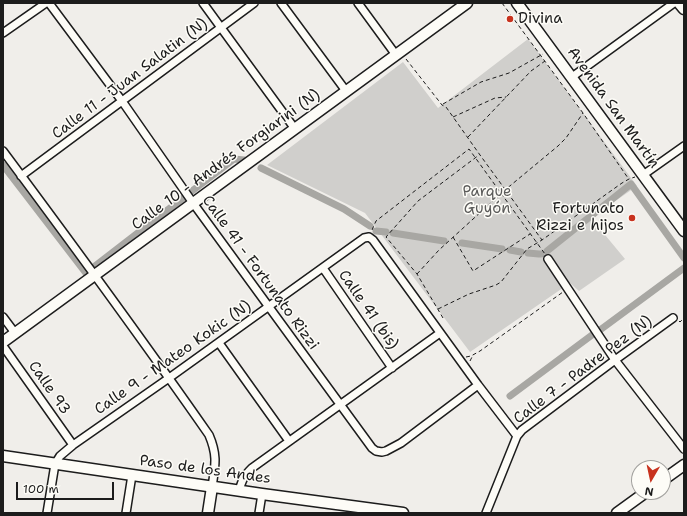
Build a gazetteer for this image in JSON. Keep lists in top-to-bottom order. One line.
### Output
{"streets":{"street":["Calle 11 - Juan Salatin (N)","Avenida San Martín","Calle 10 - Andrés Forgiarini (N)","Calle 41 - Fortunato Rizzi","Calle 41 (bis)","Calle 9 - Mateo Kokic (N)","Calle 7 - Padre Pez (N)","Calle 93","Paso de los Andes"]},"crossings":[["Calle 11 - Juan Salatin (N)","Calle 41 - Fortunato Rizzi"],["Calle 10 - Andrés Forgiarini (N)","Calle 41 - Fortunato Rizzi"],["Calle 41 - Fortunato Rizzi","Calle 9 - Mateo Kokic (N)"],["Calle 41 (bis)","Calle 9 - Mateo Kokic (N)"],["Calle 9 - Mateo Kokic (N)","Calle 93"],["Calle 9 - Mateo Kokic (N)","Paso de los Andes"]],"parks":["Parque Guyón"],"places":["Divina","Fortunato Rizzi e hijos"],"scale_bar":"100 m","north":"bottom"}
